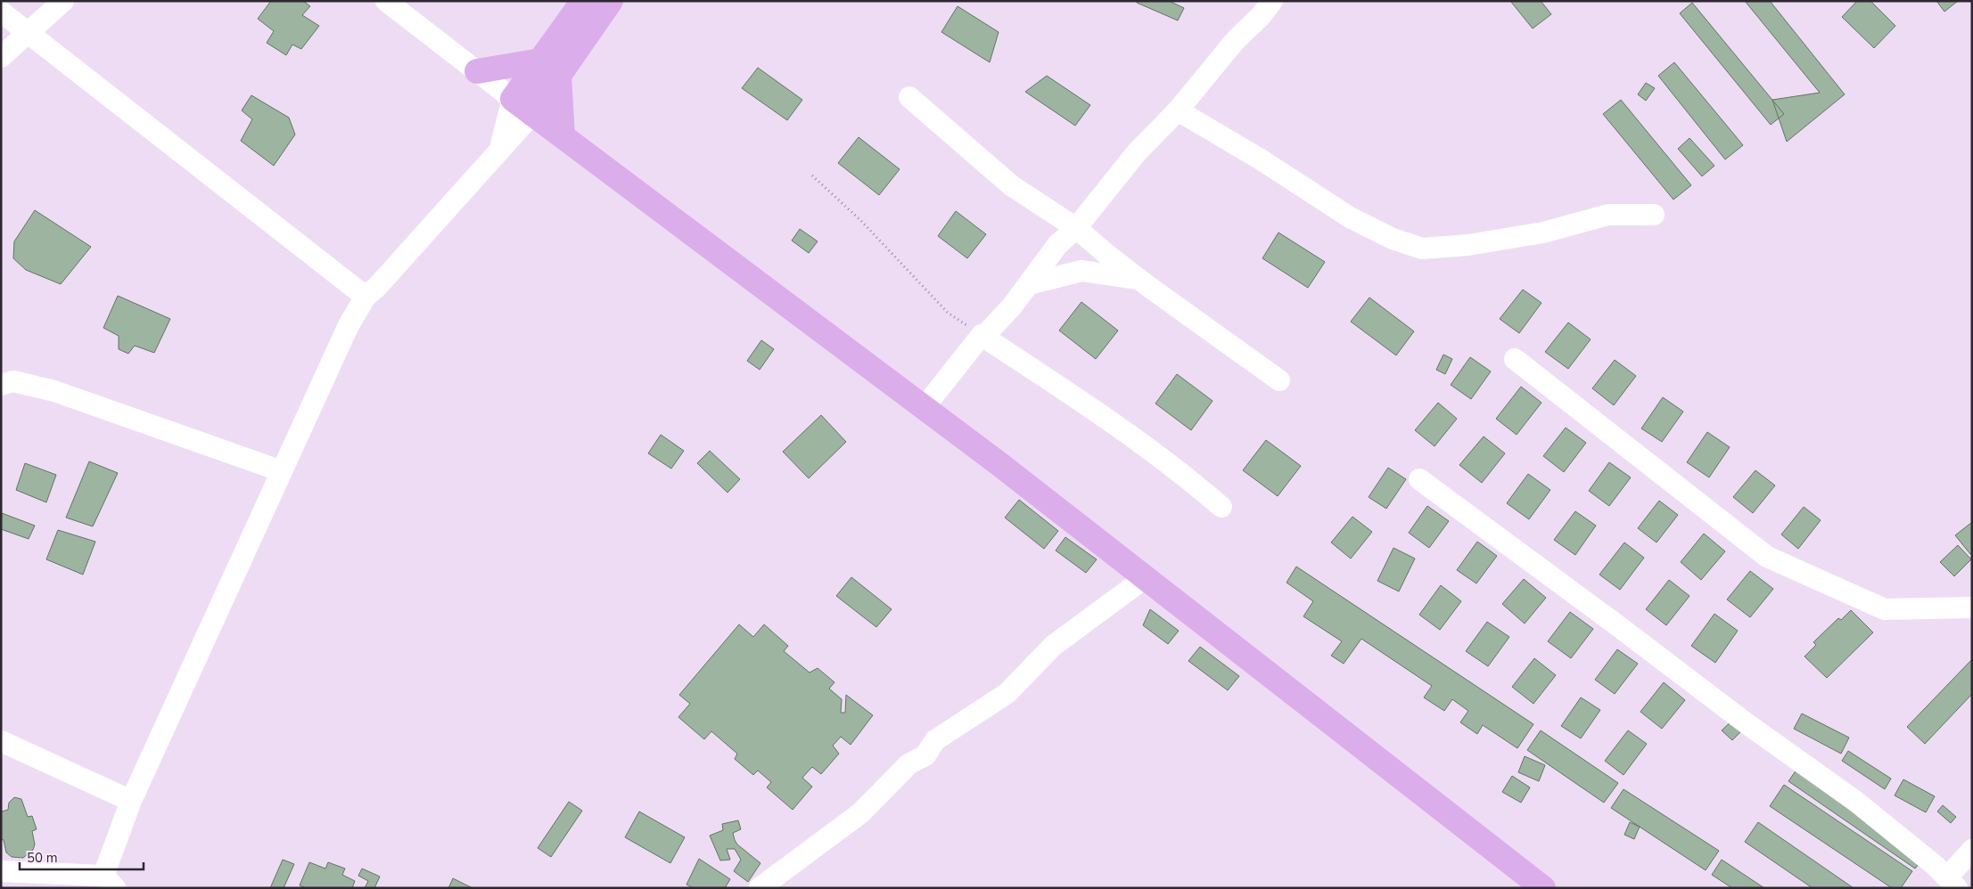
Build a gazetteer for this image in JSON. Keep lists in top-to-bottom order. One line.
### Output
{"scale_bar":"50 m"}
